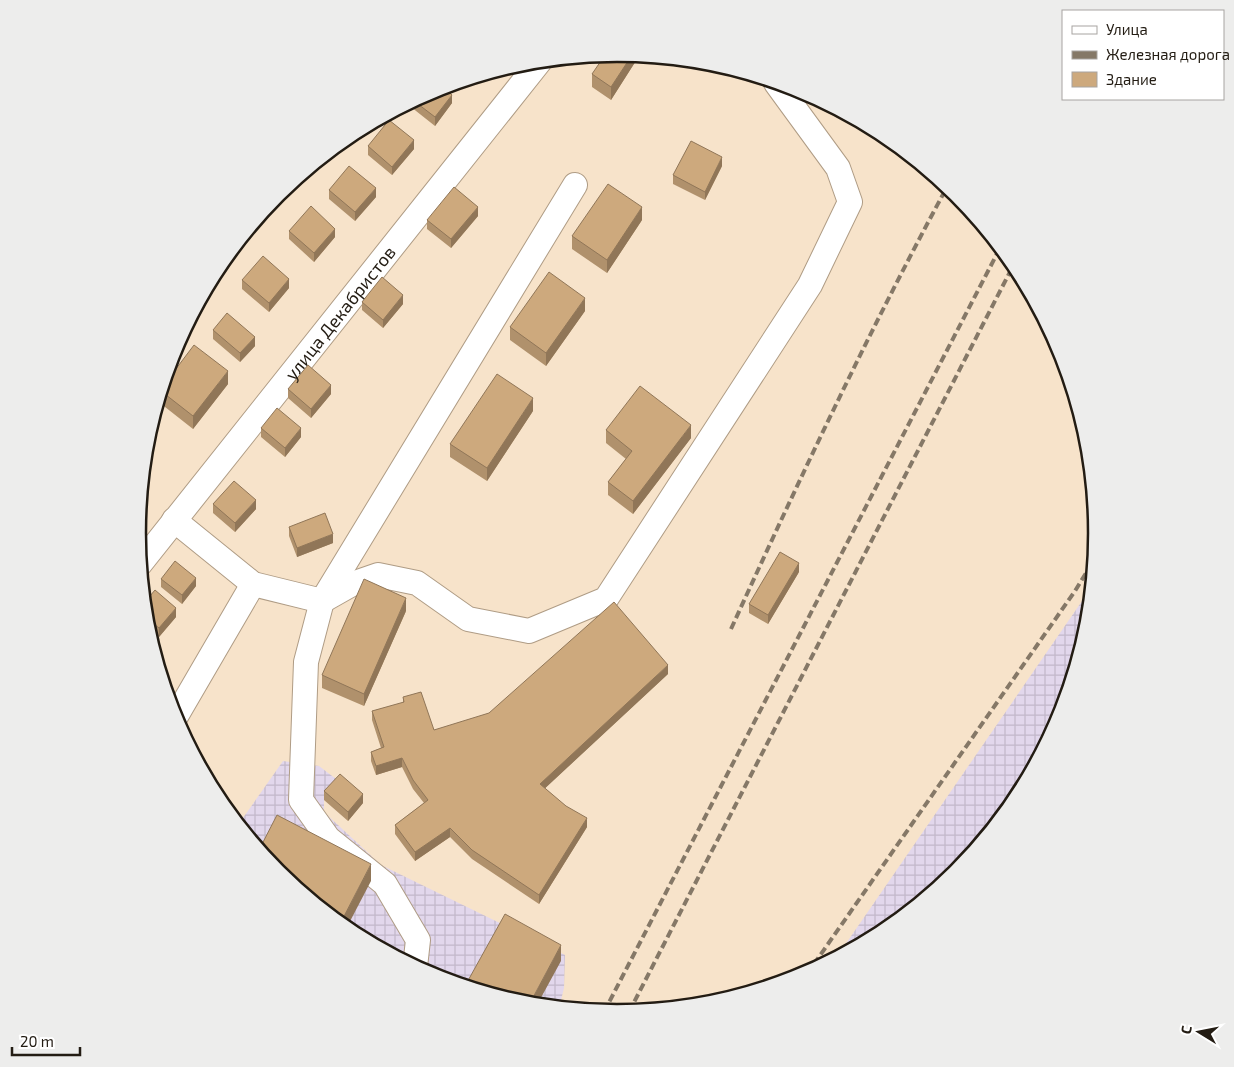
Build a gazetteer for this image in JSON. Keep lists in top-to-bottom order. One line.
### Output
{"streets":{"street":["улица Декабристов"]},"legend":["Улица","Железная дорога","Здание"],"scale_bar":"20 m","north":"left"}
